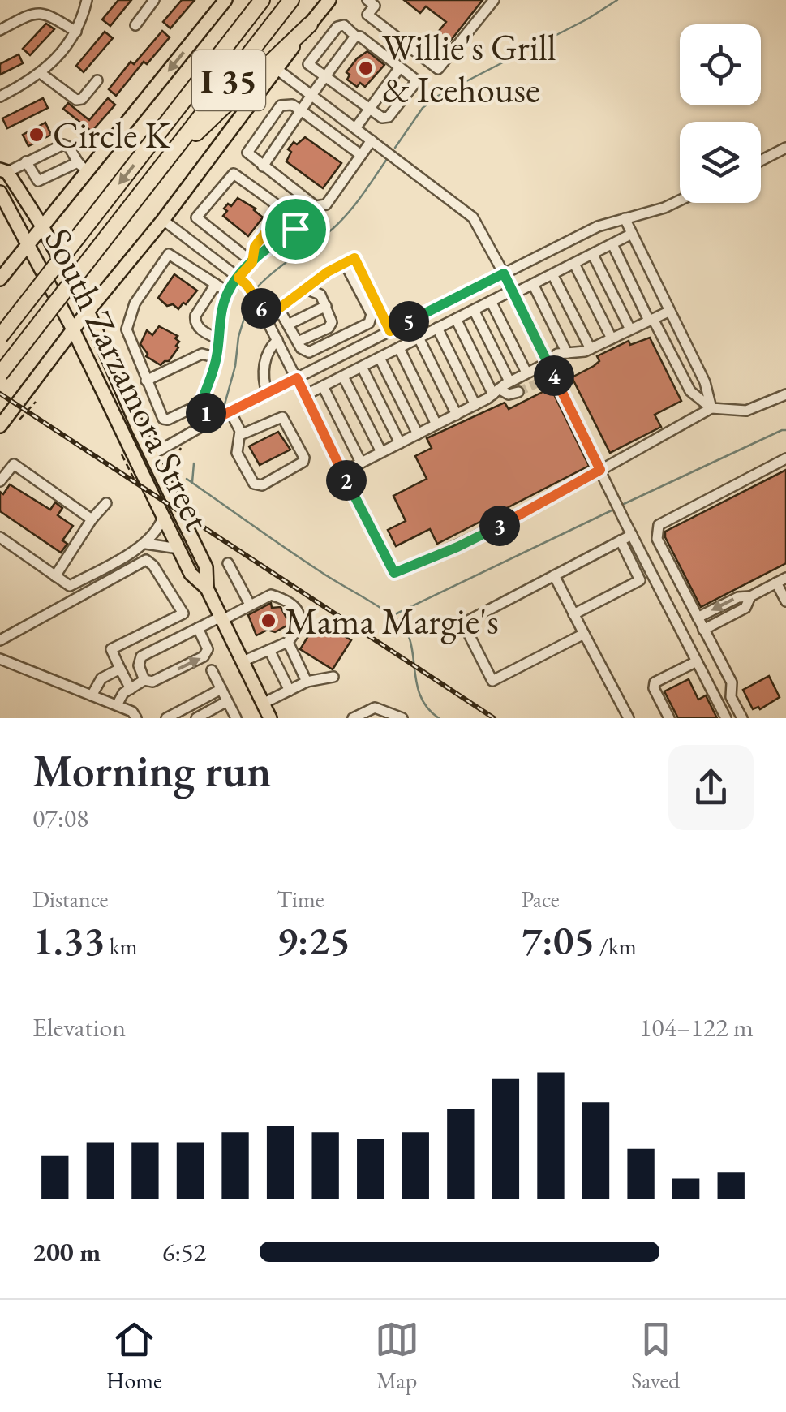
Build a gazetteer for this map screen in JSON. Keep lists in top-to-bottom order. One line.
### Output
{"streets":{"highway":["I 35"],"main road":["South Zarzamora Street"]},"places":["Willie's Grill & Icehouse","Circle K","Mama Margie's"],"page":{"pins":["6","5","4","1","2","3"],"heading":["Morning run","07:08"],"stats":[["Distance","1.33 km"],["Time","9:25"],["Pace","7:05 /km"]],"chart":["Elevation","104–122 m"],"list":[{"name":"200 m","note":"6:52"}],"tabs":["Home","Map","Saved"]}}
